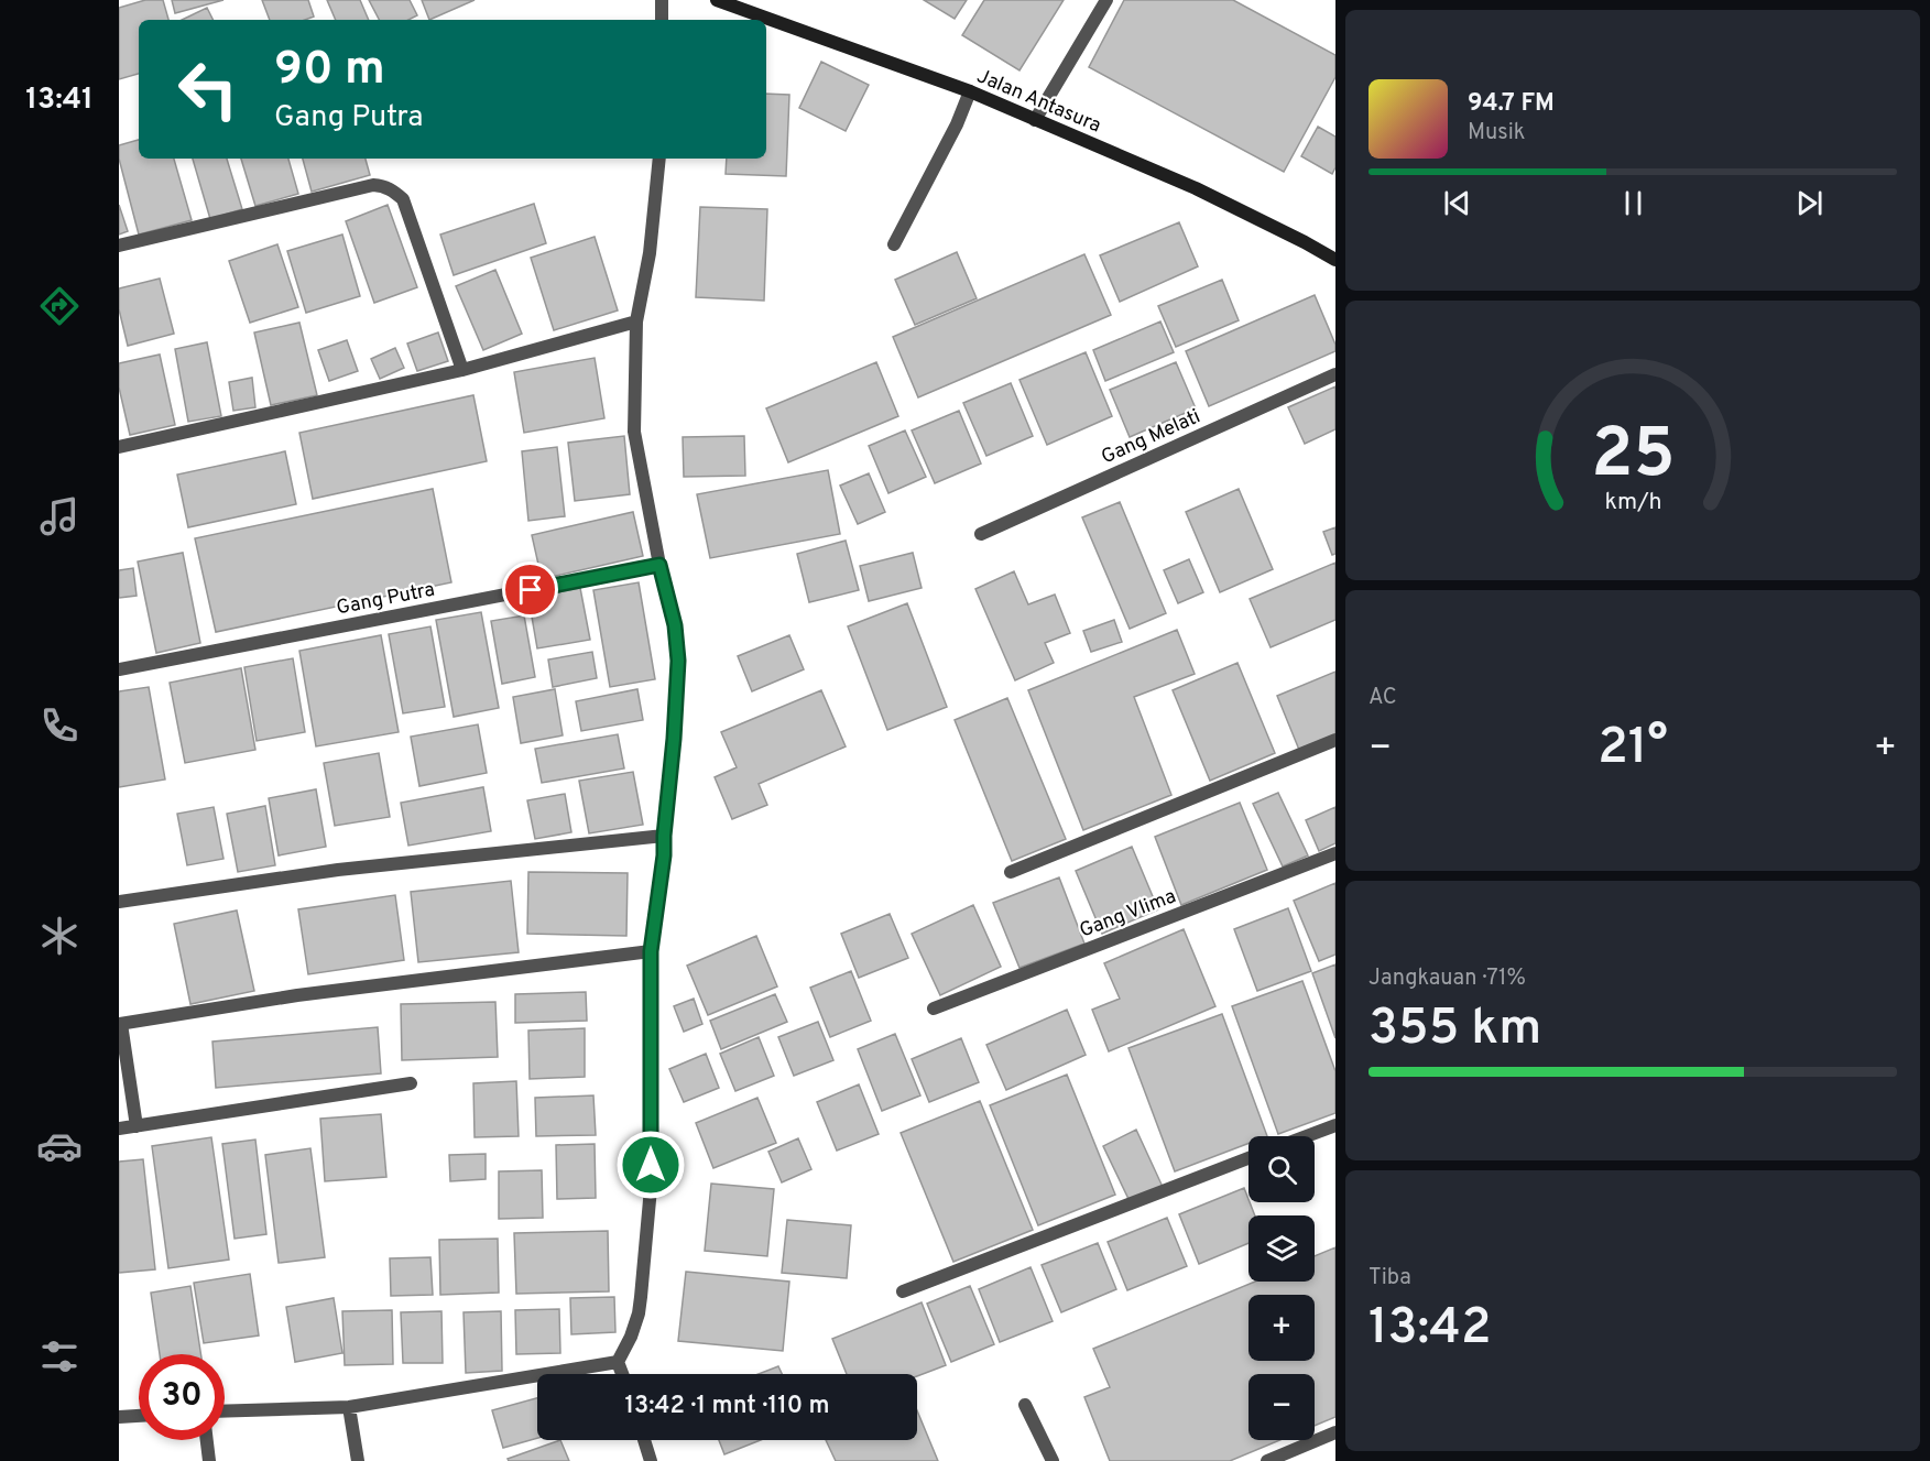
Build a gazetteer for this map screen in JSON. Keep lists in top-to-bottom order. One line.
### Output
{"streets":{"main road":["Jalan Antasura"],"street":["Gang Melati","Gang Putra","Gang Vlima"]},"page":{"tabs":"13:41","turn":["90 m","Gang Putra"],"song":["94.7 FM","Musik"],"tile":["AC",["Jangkauan · 71%","355 km"],["Tiba","13:42"]],"heat":["−","21°","+"],"map_buttons":["+","−"],"limit":"30","trip":"13:42 · 1 mnt · 110 m","gauge":["25","km/h"]}}
